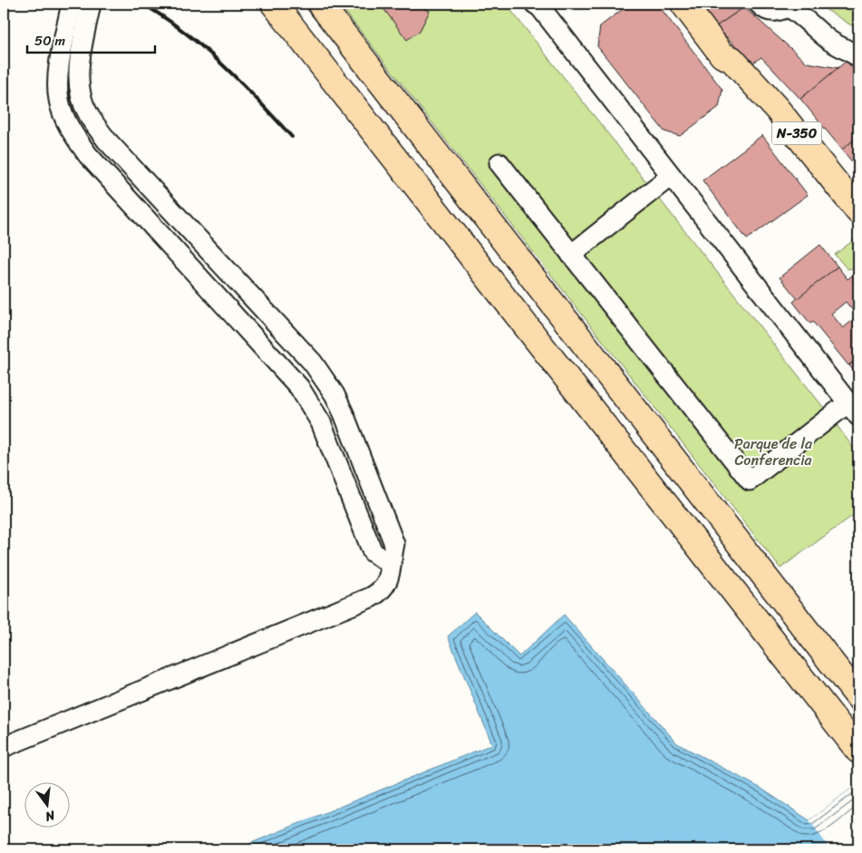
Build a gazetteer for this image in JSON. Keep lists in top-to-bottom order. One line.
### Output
{"streets":{"main road":["N-350"]},"parks":["Parque de la Conferencia"],"scale_bar":"50 m","north":"bottom"}
